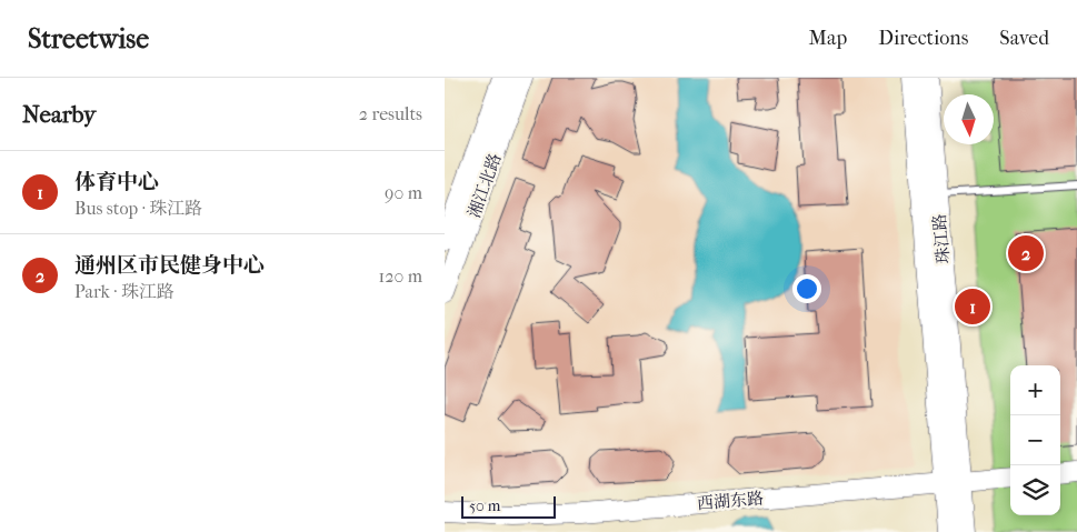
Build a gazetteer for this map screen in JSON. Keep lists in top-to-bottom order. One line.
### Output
{"streets":{"street":["湘江北路","珠江路","西湖东路"]},"crossings":[["珠江路","西湖东路"]],"scale_bar":"50 m","north":"bottom","page":{"header":"Streetwise","nav":["Map","Directions","Saved"],"heading":["Nearby","2 results"],"list":[{"mark":"1","name":"体育中心","note":"Bus stop · 珠江路","value":"90 m"},{"mark":"2","name":"通州区市民健身中心","note":"Park · 珠江路","value":"120 m"}],"pins":["2","1"],"map_buttons":["+","−"],"scale":"50 m"}}
